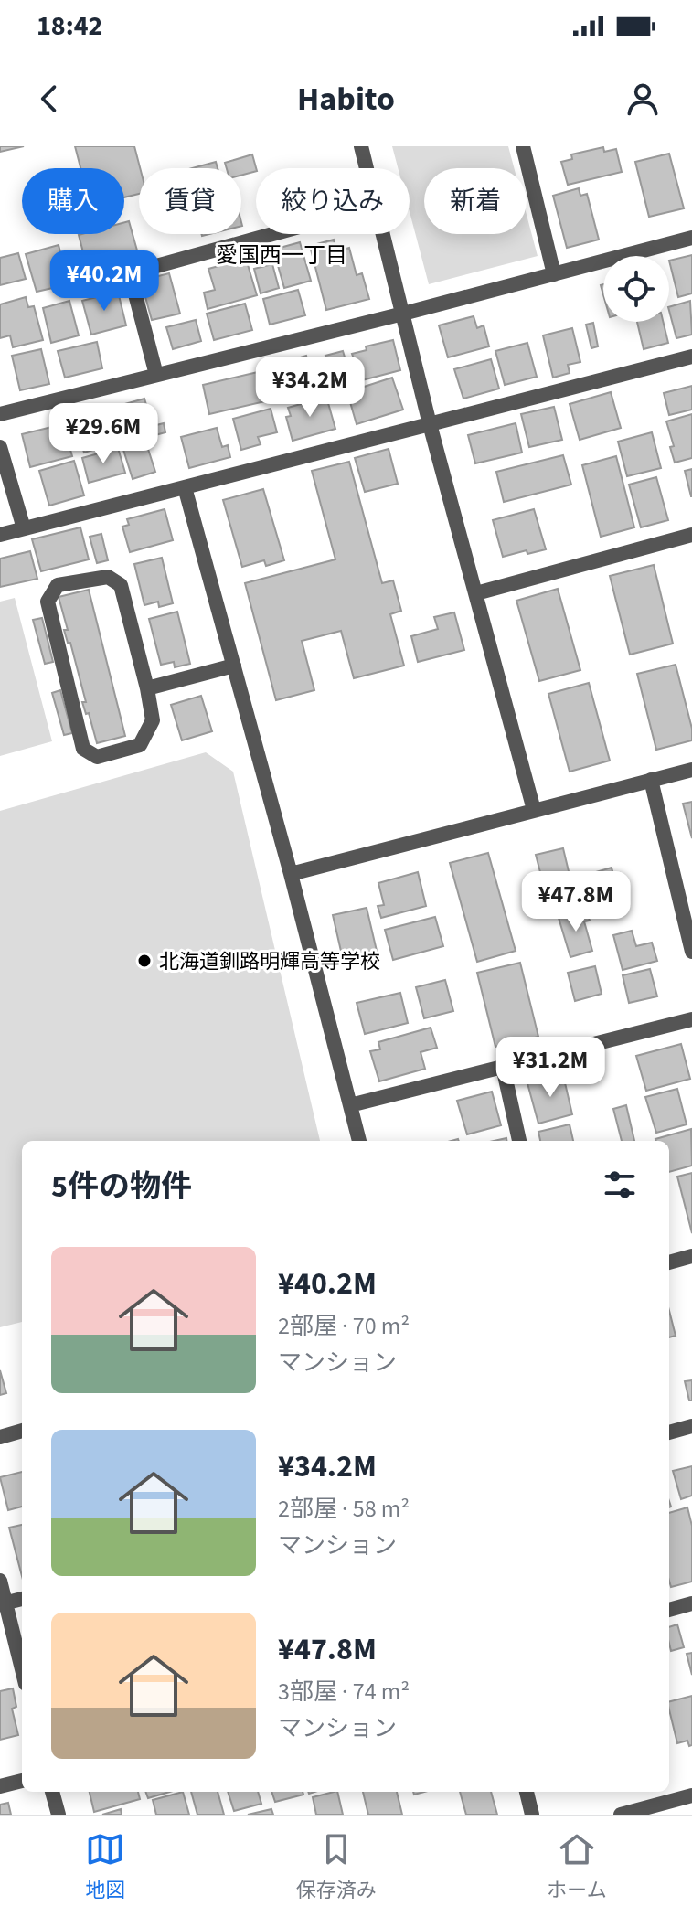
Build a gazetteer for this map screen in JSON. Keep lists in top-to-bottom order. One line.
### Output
{"districts":["愛国西一丁目"],"places":["北海道釧路明輝高等学校"],"page":{"status":"18:42","header":"Habito","chip":["購入","賃貸","絞り込み","新着"],"price":["¥40.2M","¥34.2M","¥29.6M","¥47.8M","¥31.2M"],"heading":"5件の物件","list":[{"name":"¥40.2M","note":"2部屋 · 70 m² · マンション"},{"name":"¥34.2M","note":"2部屋 · 58 m² · マンション"},{"name":"¥47.8M","note":"3部屋 · 74 m² · マンション"}],"tabs":["地図","保存済み","ホーム"]}}
